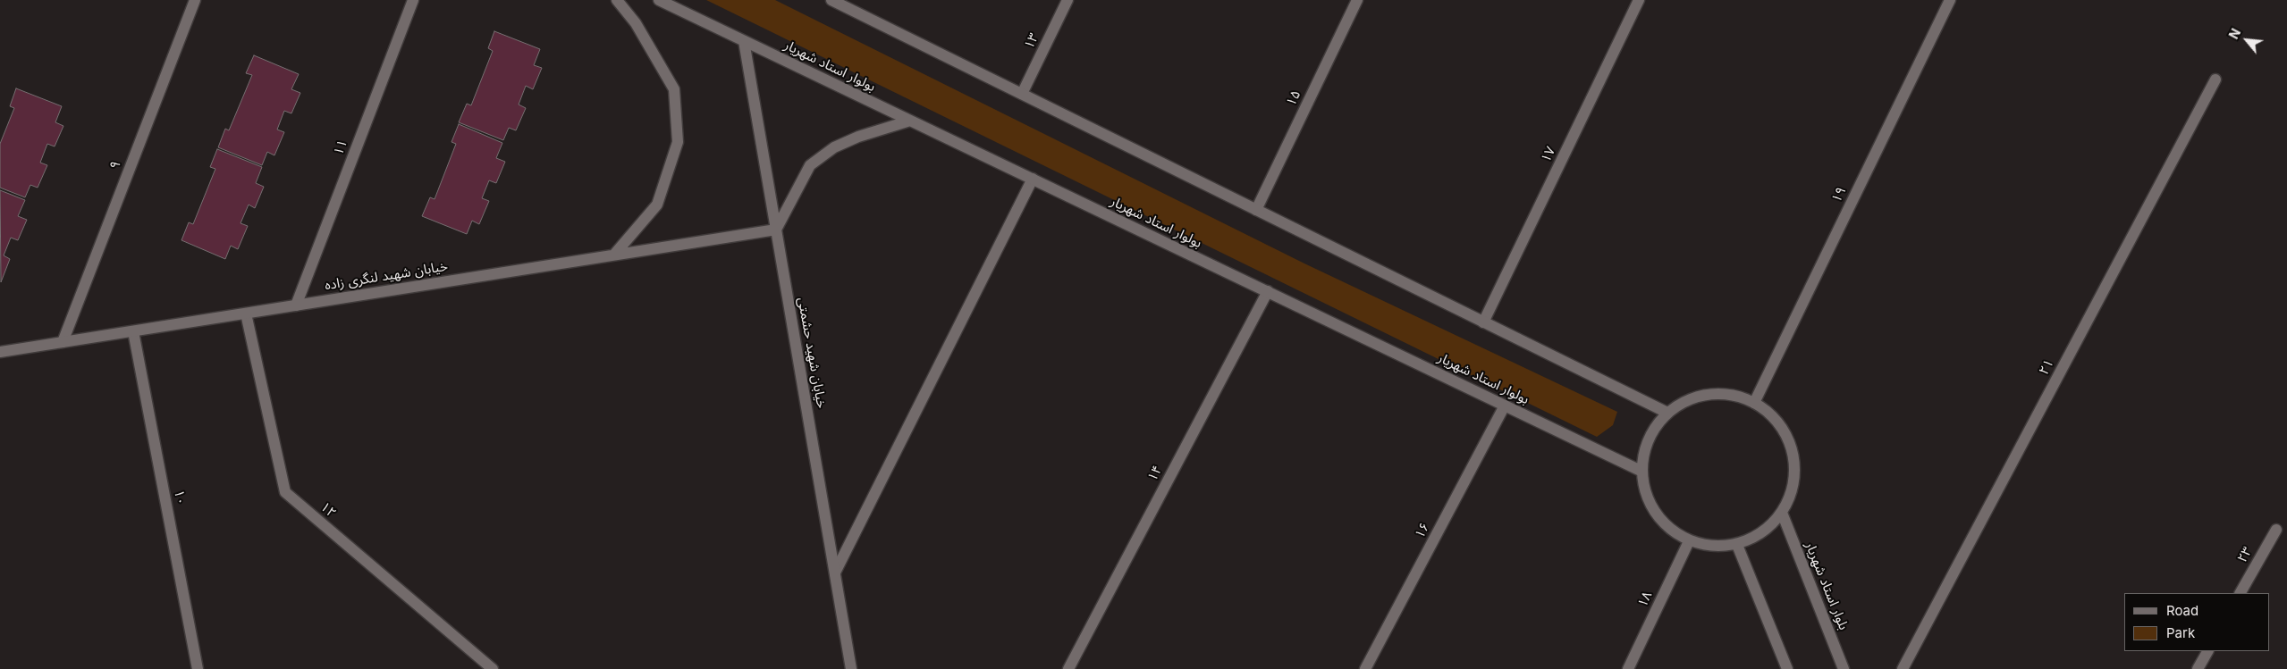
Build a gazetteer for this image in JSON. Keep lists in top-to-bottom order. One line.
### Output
{"streets":{"street":["۱۳","بولوار استاد شهریار","۱۵","۱۱","۱۷","۹","۱۹","خیابان شهید لنگری زاده","خیابان شهید حشمتی","۲۱","۱۴","۱۰","۱۲","۱۶","۲۳","بلوار استاد شهریار","۱۸"]},"crossings":[["بولوار استاد شهریار","۱۹"],["بولوار استاد شهریار","خیابان شهید حشمتی"],["بولوار استاد شهریار","۱۴"],["بولوار استاد شهریار","۱۶"],["بولوار استاد شهریار","بلوار استاد شهریار"],["بولوار استاد شهریار","۱۸"],["۱۱","خیابان شهید لنگری زاده"],["۹","خیابان شهید لنگری زاده"],["۱۹","بلوار استاد شهریار"],["۱۹","۱۸"],["خیابان شهید لنگری زاده","خیابان شهید حشمتی"],["خیابان شهید لنگری زاده","۱۰"],["خیابان شهید لنگری زاده","۱۲"],["بلوار استاد شهریار","۱۸"]],"legend":["Road","Park"],"north":"top left"}
